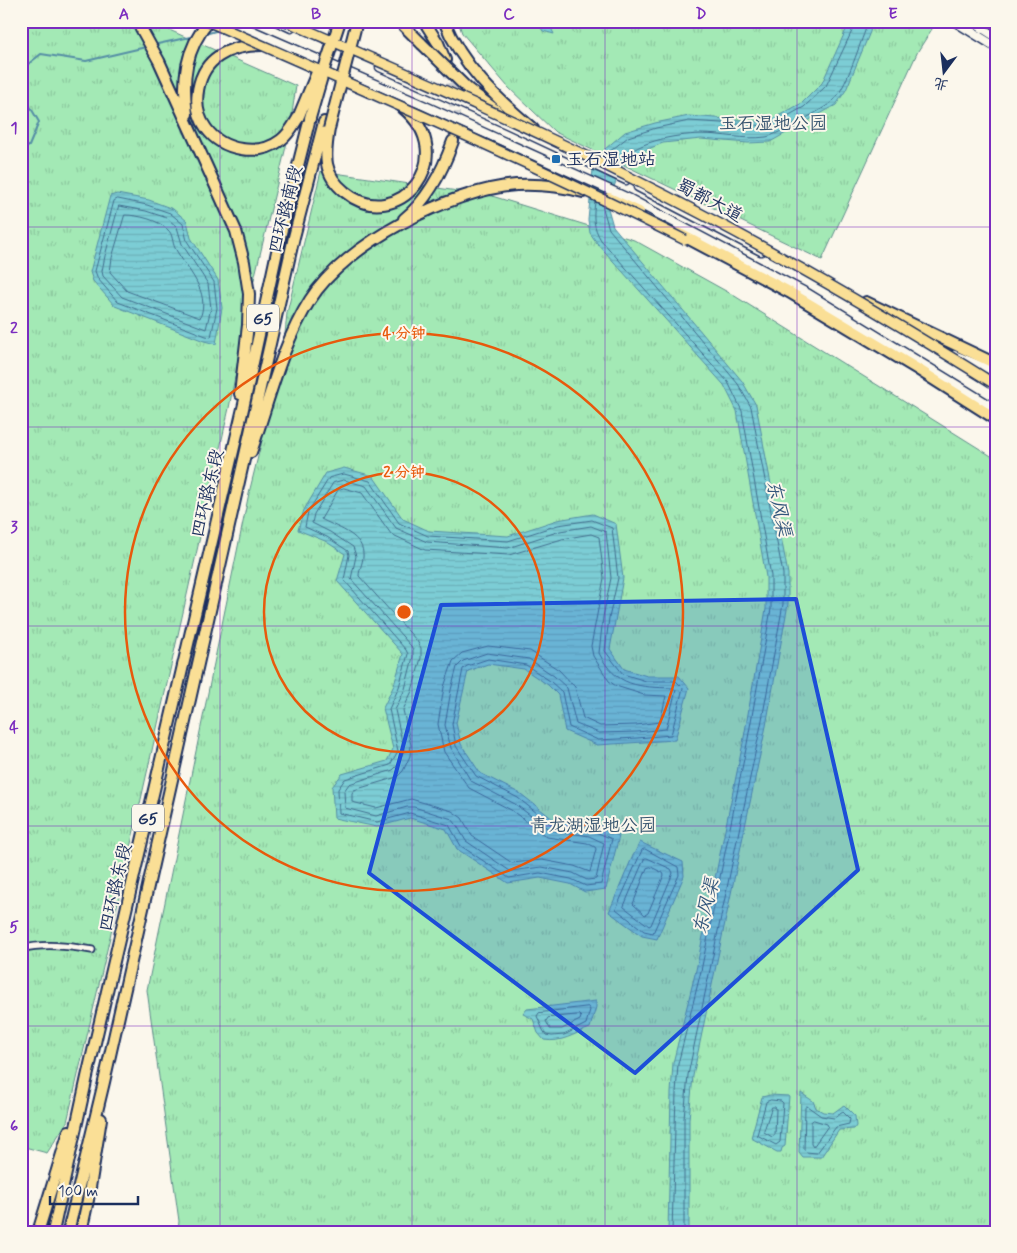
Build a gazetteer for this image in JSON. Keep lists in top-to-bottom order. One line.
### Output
{"streets":{"highway":["蜀都大道","四环路南段","G5","四环路东段"]},"crossings":[["四环路南段","四环路东段"]],"water":["东风渠"],"parks":["玉石湿地公园","青龙湖湿地公园"],"places":{"transit":["玉石湿地站"]},"scale_bar":"100 m","north":"bottom","grid":{"columns":["A","B","C","D","E"],"rows":["1","2","3","4","5","6"]},"rings":["4 分钟","2 分钟"]}
